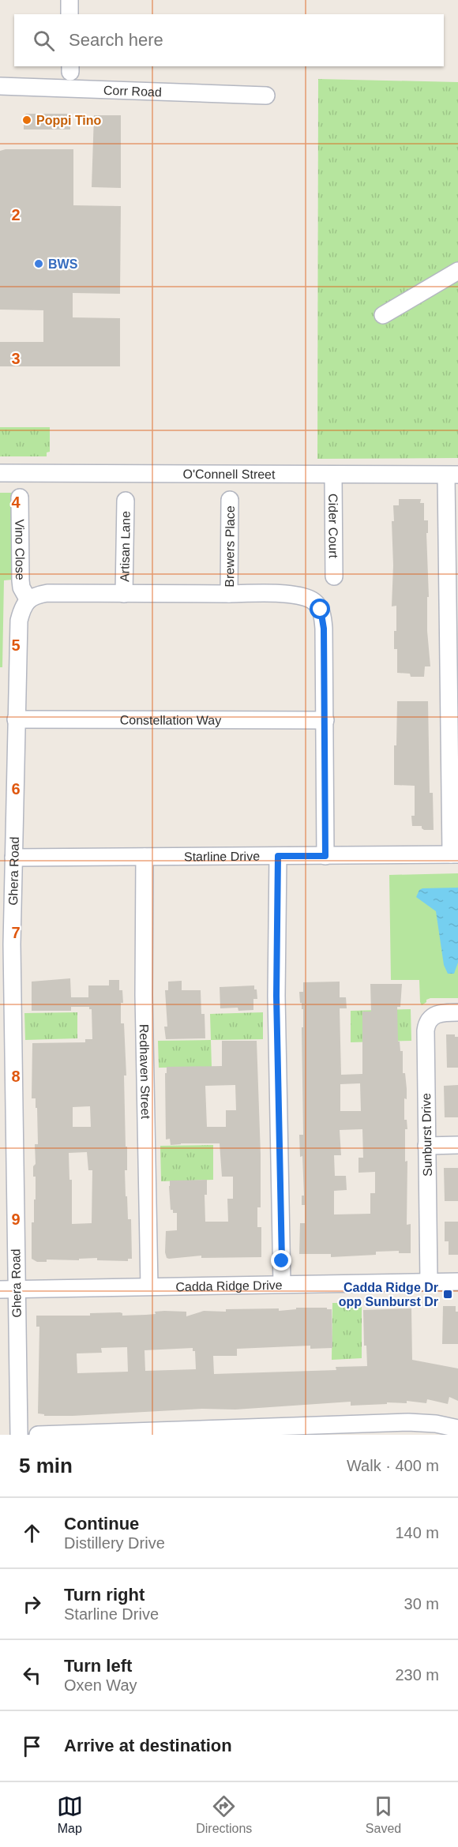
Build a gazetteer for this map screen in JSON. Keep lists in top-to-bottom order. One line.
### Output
{"streets":{"street":["Corr Road","O'Connell Street","Cider Court","Brewers Place","Artisan Lane","Vino Close","Constellation Way","Starline Drive","Ghera Road","Redhaven Street","Sunburst Drive","Cadda Ridge Drive"]},"crossings":[["O'Connell Street","Cider Court"],["Vino Close","Ghera Road"],["Constellation Way","Ghera Road"],["Starline Drive","Ghera Road"],["Starline Drive","Redhaven Street"],["Ghera Road","Cadda Ridge Drive"],["Redhaven Street","Cadda Ridge Drive"],["Sunburst Drive","Cadda Ridge Drive"]],"places":{"other":["Poppi Tino","BWS"],"transit":["Cadda Ridge Dr opp Sunburst Dr"]},"page":{"search":"Search here","heading":["5 min","Walk · 400 m"],"list":[["Continue","Distillery Drive","140 m"],["Turn right","Starline Drive","30 m"],["Turn left","Oxen Way","230 m"],"Arrive at destination"],"nav":["Map","Directions","Saved"]},"grid":{"rows":["2","3","4","5","6","7","8","9"]}}
